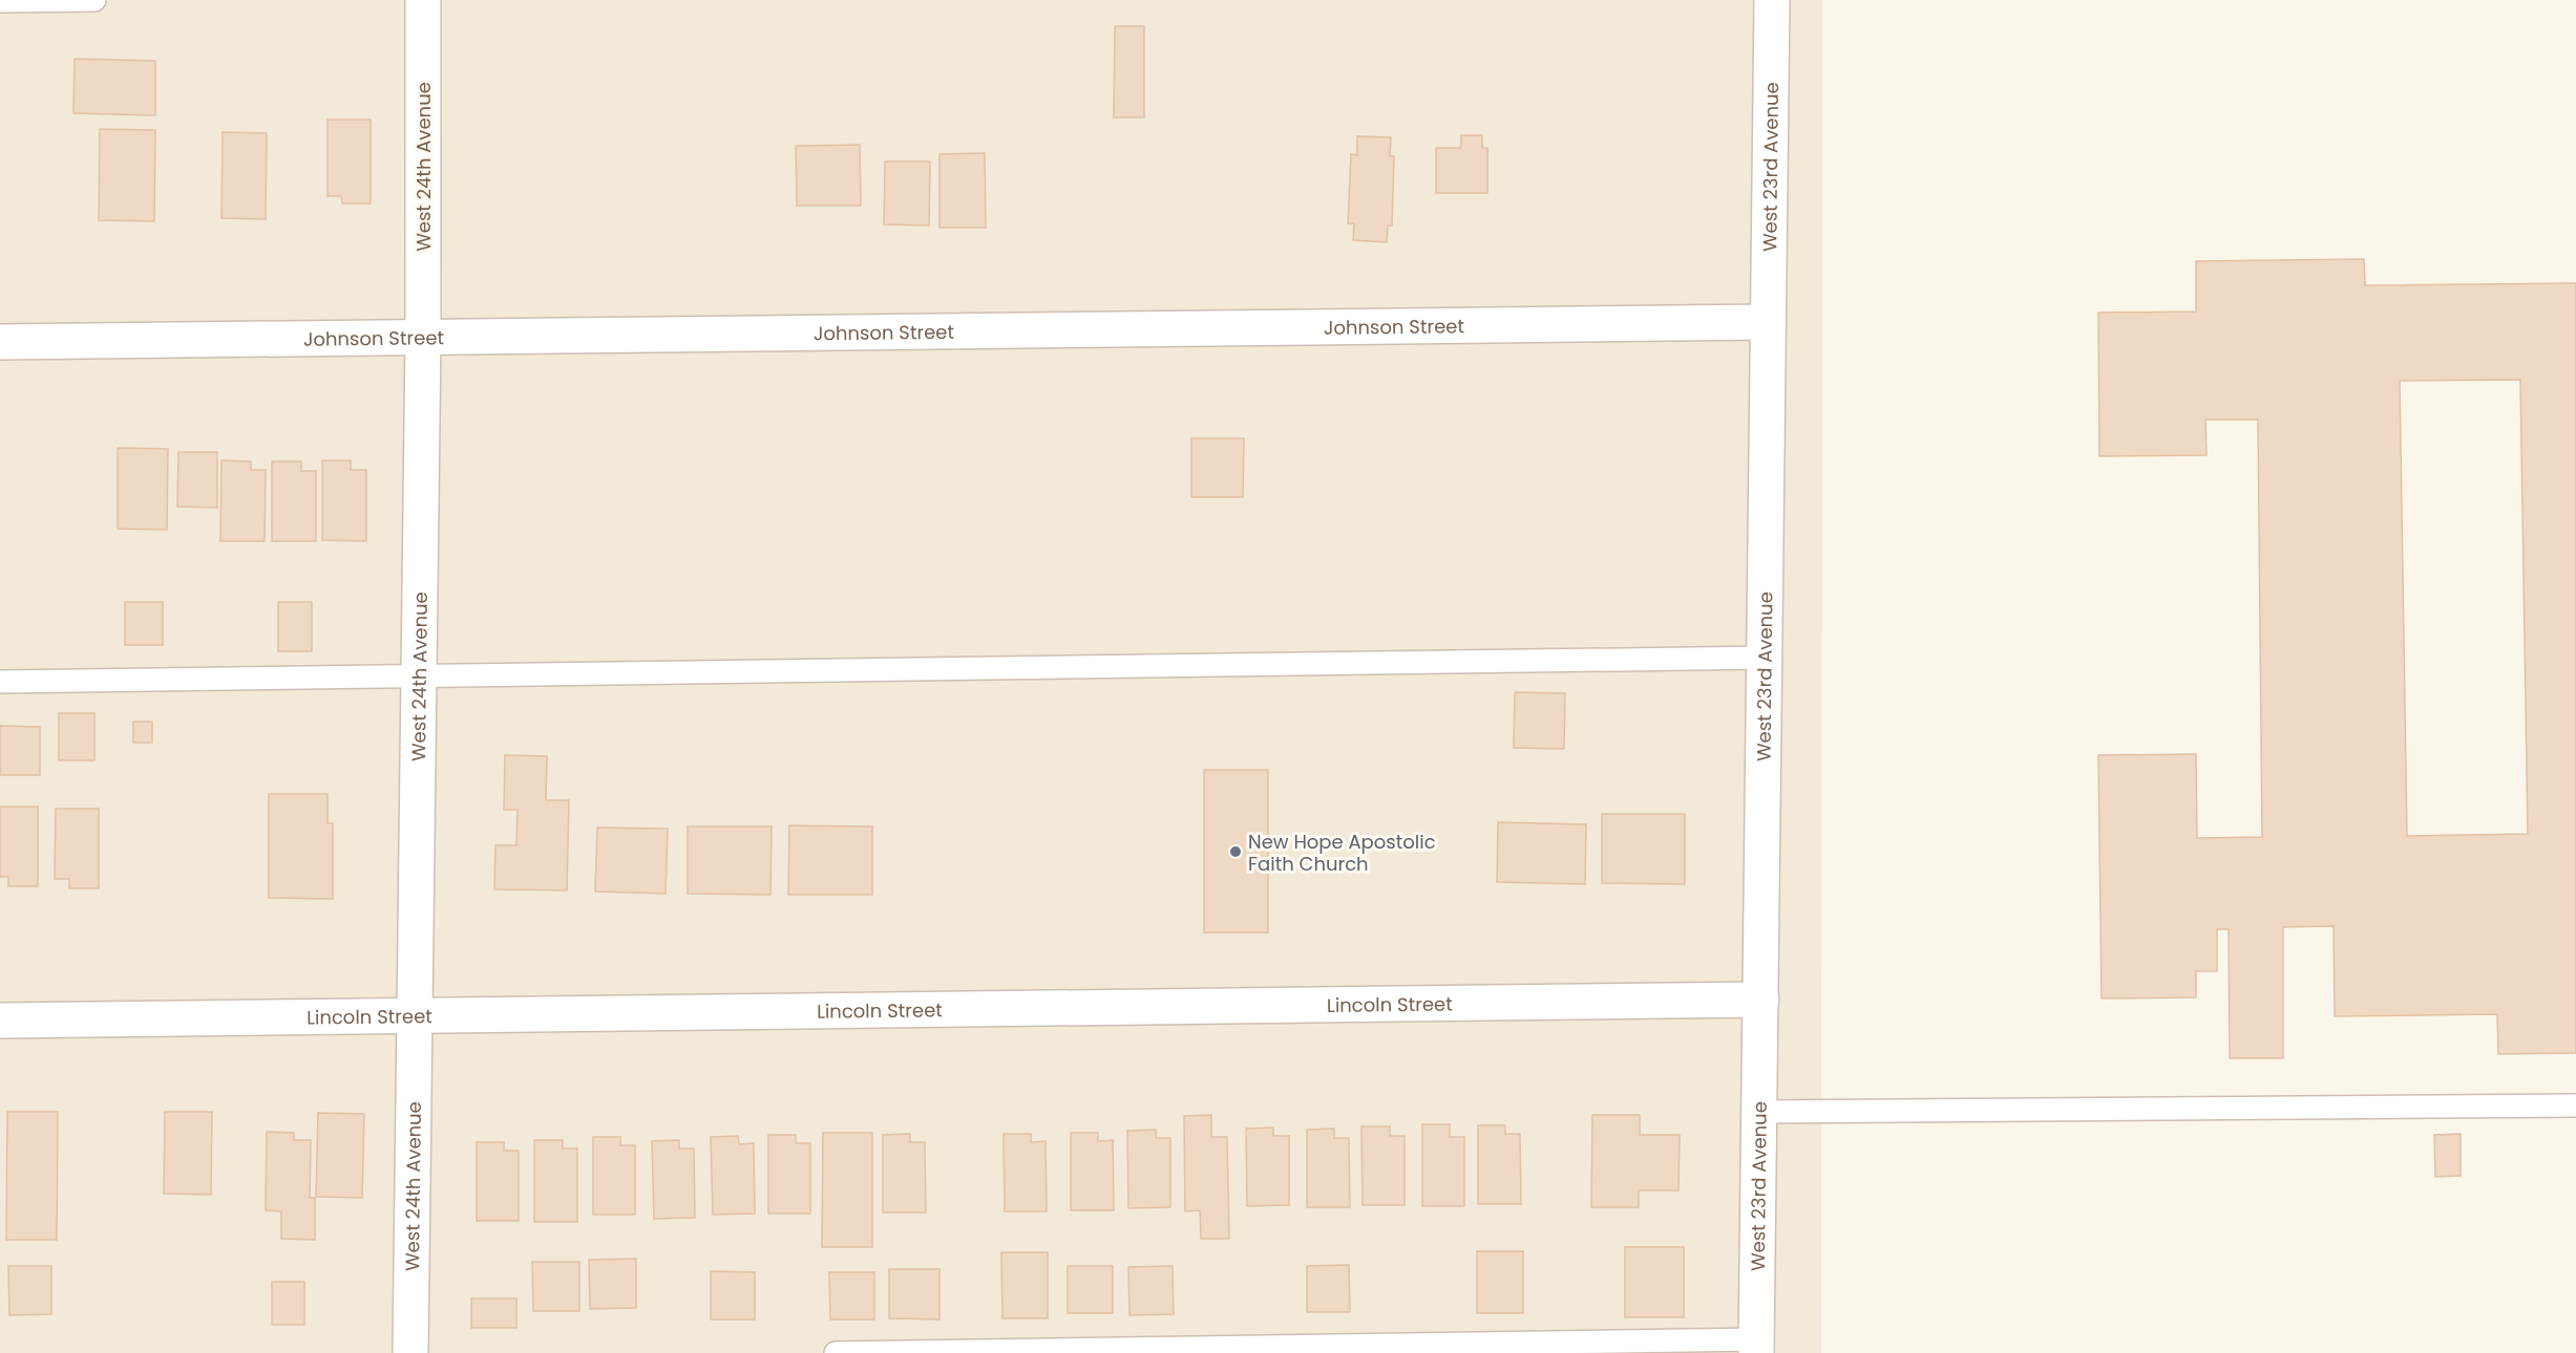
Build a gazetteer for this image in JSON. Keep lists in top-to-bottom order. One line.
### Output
{"streets":{"street":["West 24th Avenue","West 23rd Avenue","Johnson Street","Lincoln Street"]},"crossings":[["West 24th Avenue","Johnson Street"],["West 24th Avenue","Lincoln Street"],["West 23rd Avenue","Johnson Street"],["West 23rd Avenue","Lincoln Street"]],"places":["New Hope Apostolic Faith Church"]}
